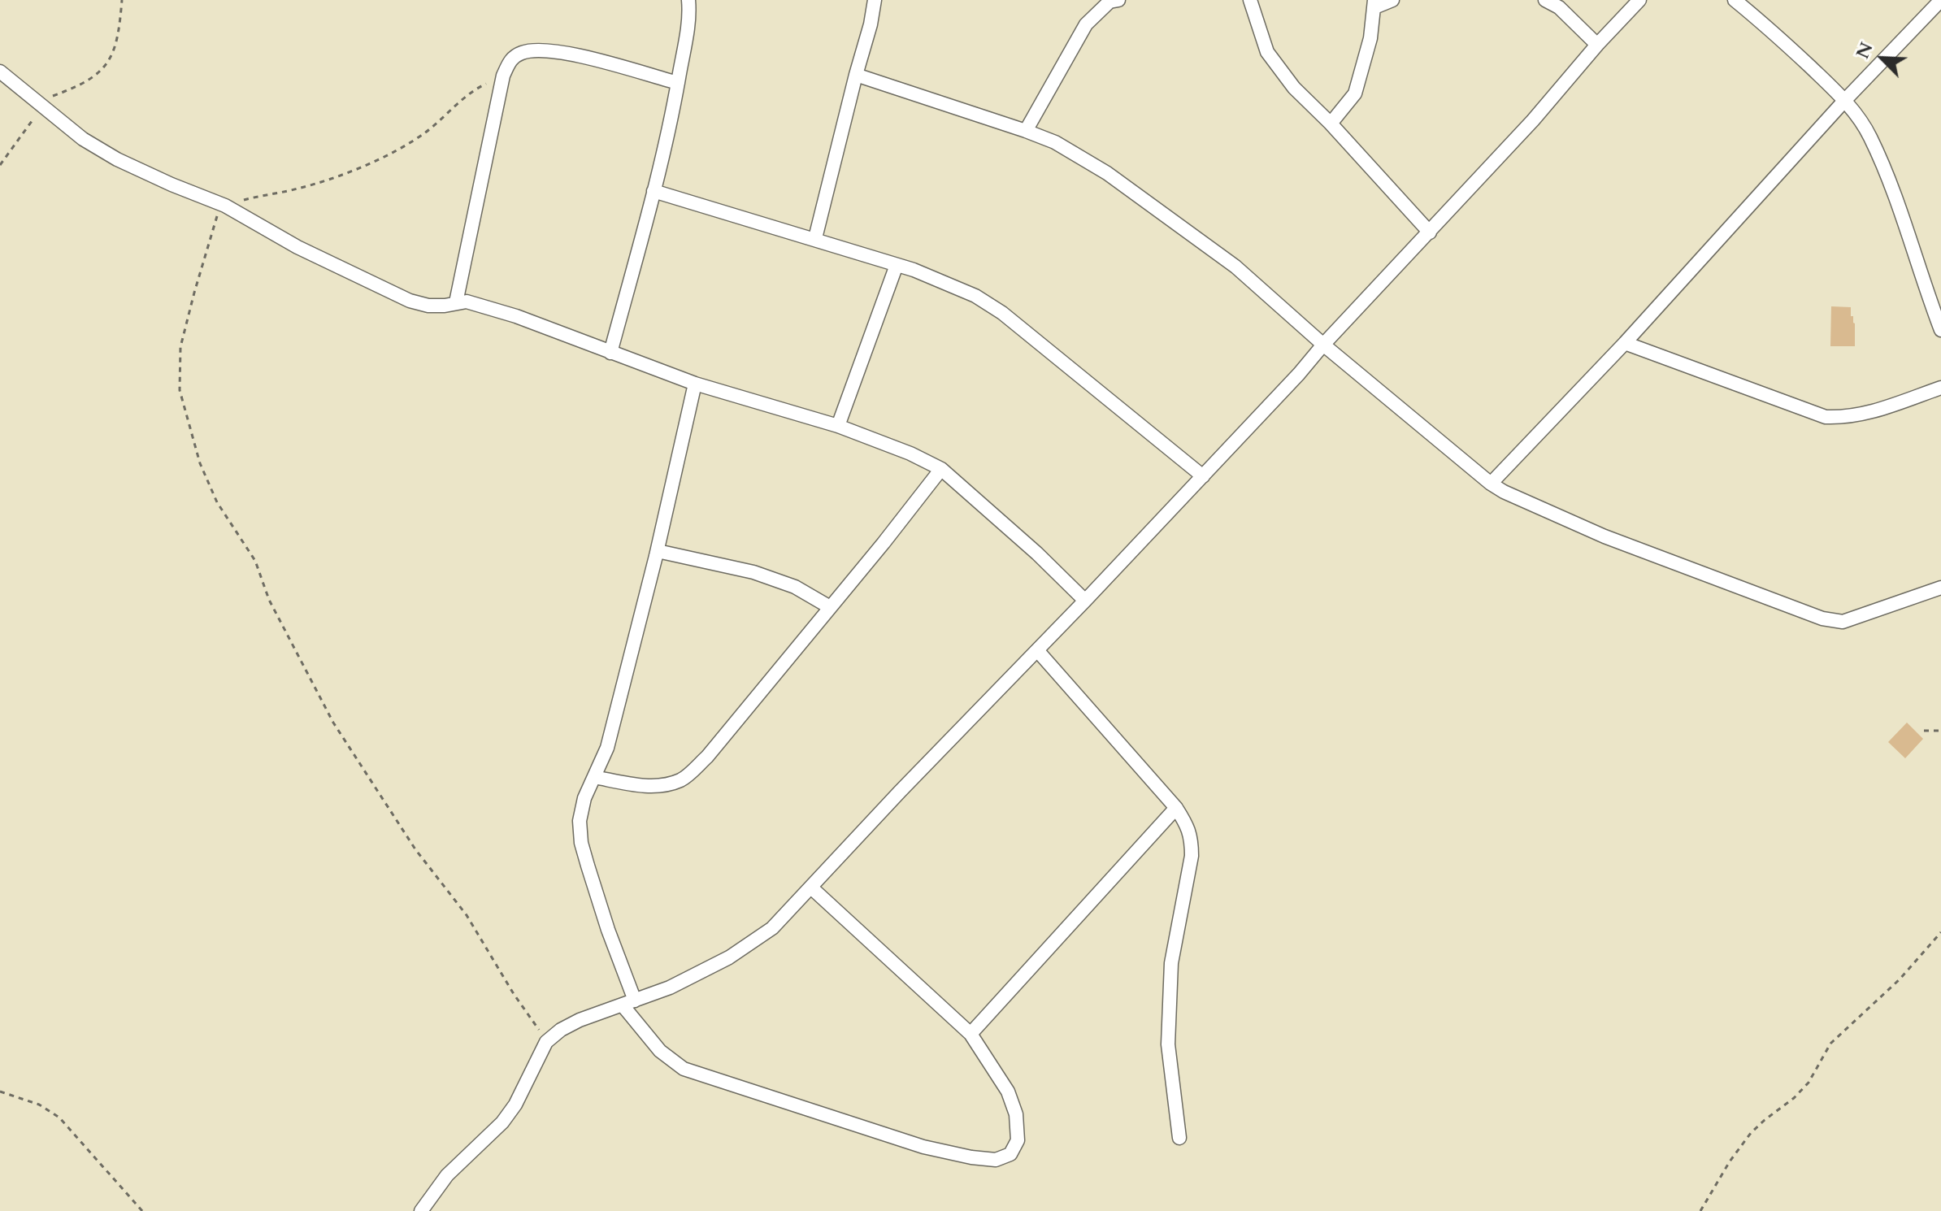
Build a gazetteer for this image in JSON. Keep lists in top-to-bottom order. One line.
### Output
{"north":"top left"}
